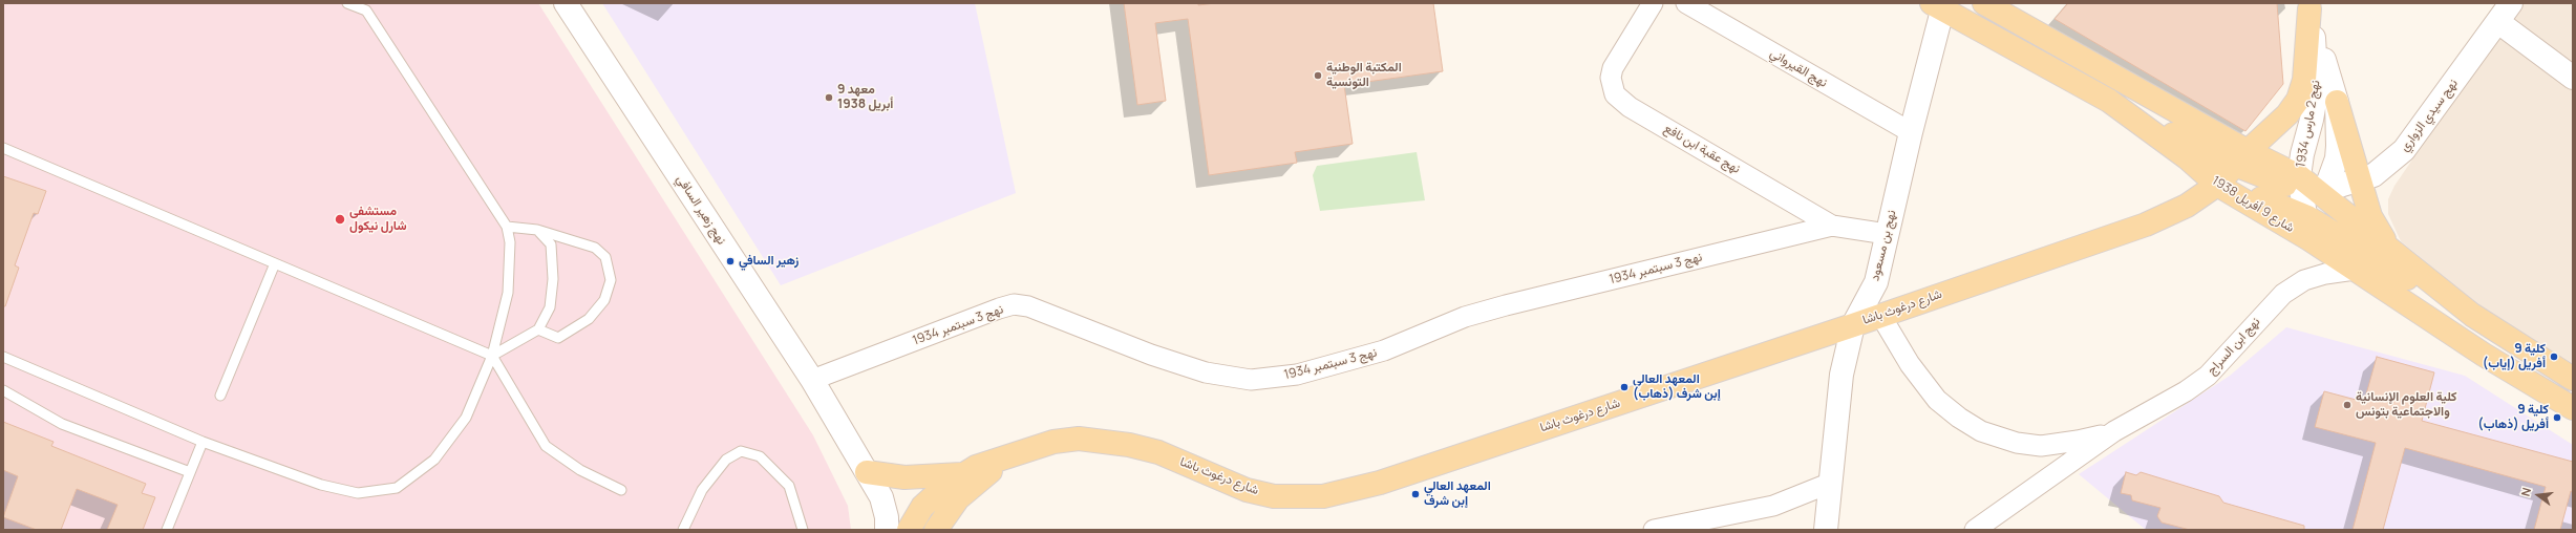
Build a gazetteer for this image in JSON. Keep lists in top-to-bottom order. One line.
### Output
{"streets":{"main road":["شارع 9 أفريل 1938","شارع درغوث باشا"],"street":["نهج القيرواني","نهج سيدي الزواري","نهج 2 مارس 1934","نهج عقبة ابن نافع","نهج زهير السافي","نهج بن مسعود","نهج 3 سبتمبر 1934","نهج ابن السراج"]},"crossings":[["نهج القيرواني","نهج بن مسعود"],["نهج سيدي الزواري","نهج 2 مارس 1934"],["نهج 2 مارس 1934","شارع 9 أفريل 1938"],["نهج 2 مارس 1934","شارع درغوث باشا"],["نهج عقبة ابن نافع","نهج بن مسعود"],["نهج عقبة ابن نافع","نهج 3 سبتمبر 1934"],["شارع 9 أفريل 1938","نهج بن مسعود"],["شارع 9 أفريل 1938","شارع درغوث باشا"],["شارع 9 أفريل 1938","نهج ابن السراج"],["نهج زهير السافي","نهج 3 سبتمبر 1934"],["نهج بن مسعود","شارع درغوث باشا"],["شارع درغوث باشا","نهج ابن السراج"]],"places":["المكتبة الوطنية التونسية","معهد 9 أبريل 1938","مستشفى شارل نيكول","زهير السافي","كلية 9 أفريل (إياب)","المعهد العالي إبن شرف (ذهاب)","كلية العلوم الإنسانية والاجتماعية بتونس","كلية 9 أفريل (ذهاب)","المعهد العالي إبن شرف"],"north":"left"}
